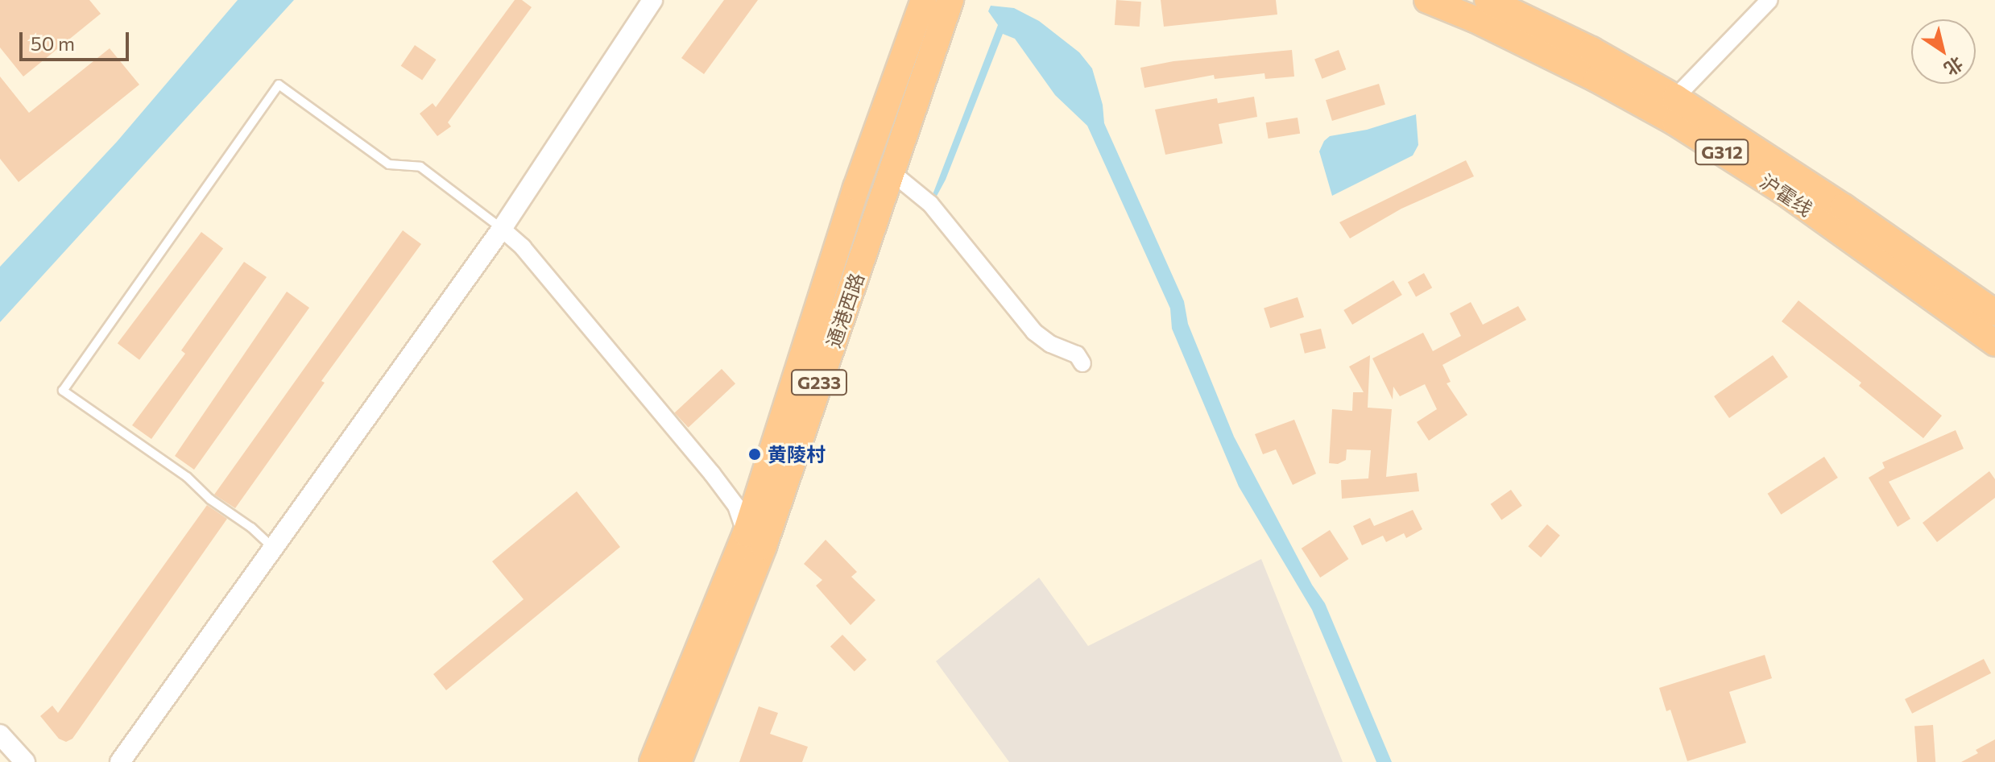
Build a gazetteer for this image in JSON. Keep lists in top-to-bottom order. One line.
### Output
{"streets":{"highway":["G312","沪霍线","通港西路","G233"]},"places":["黄陵村"],"scale_bar":"50 m","north":"bottom right"}
